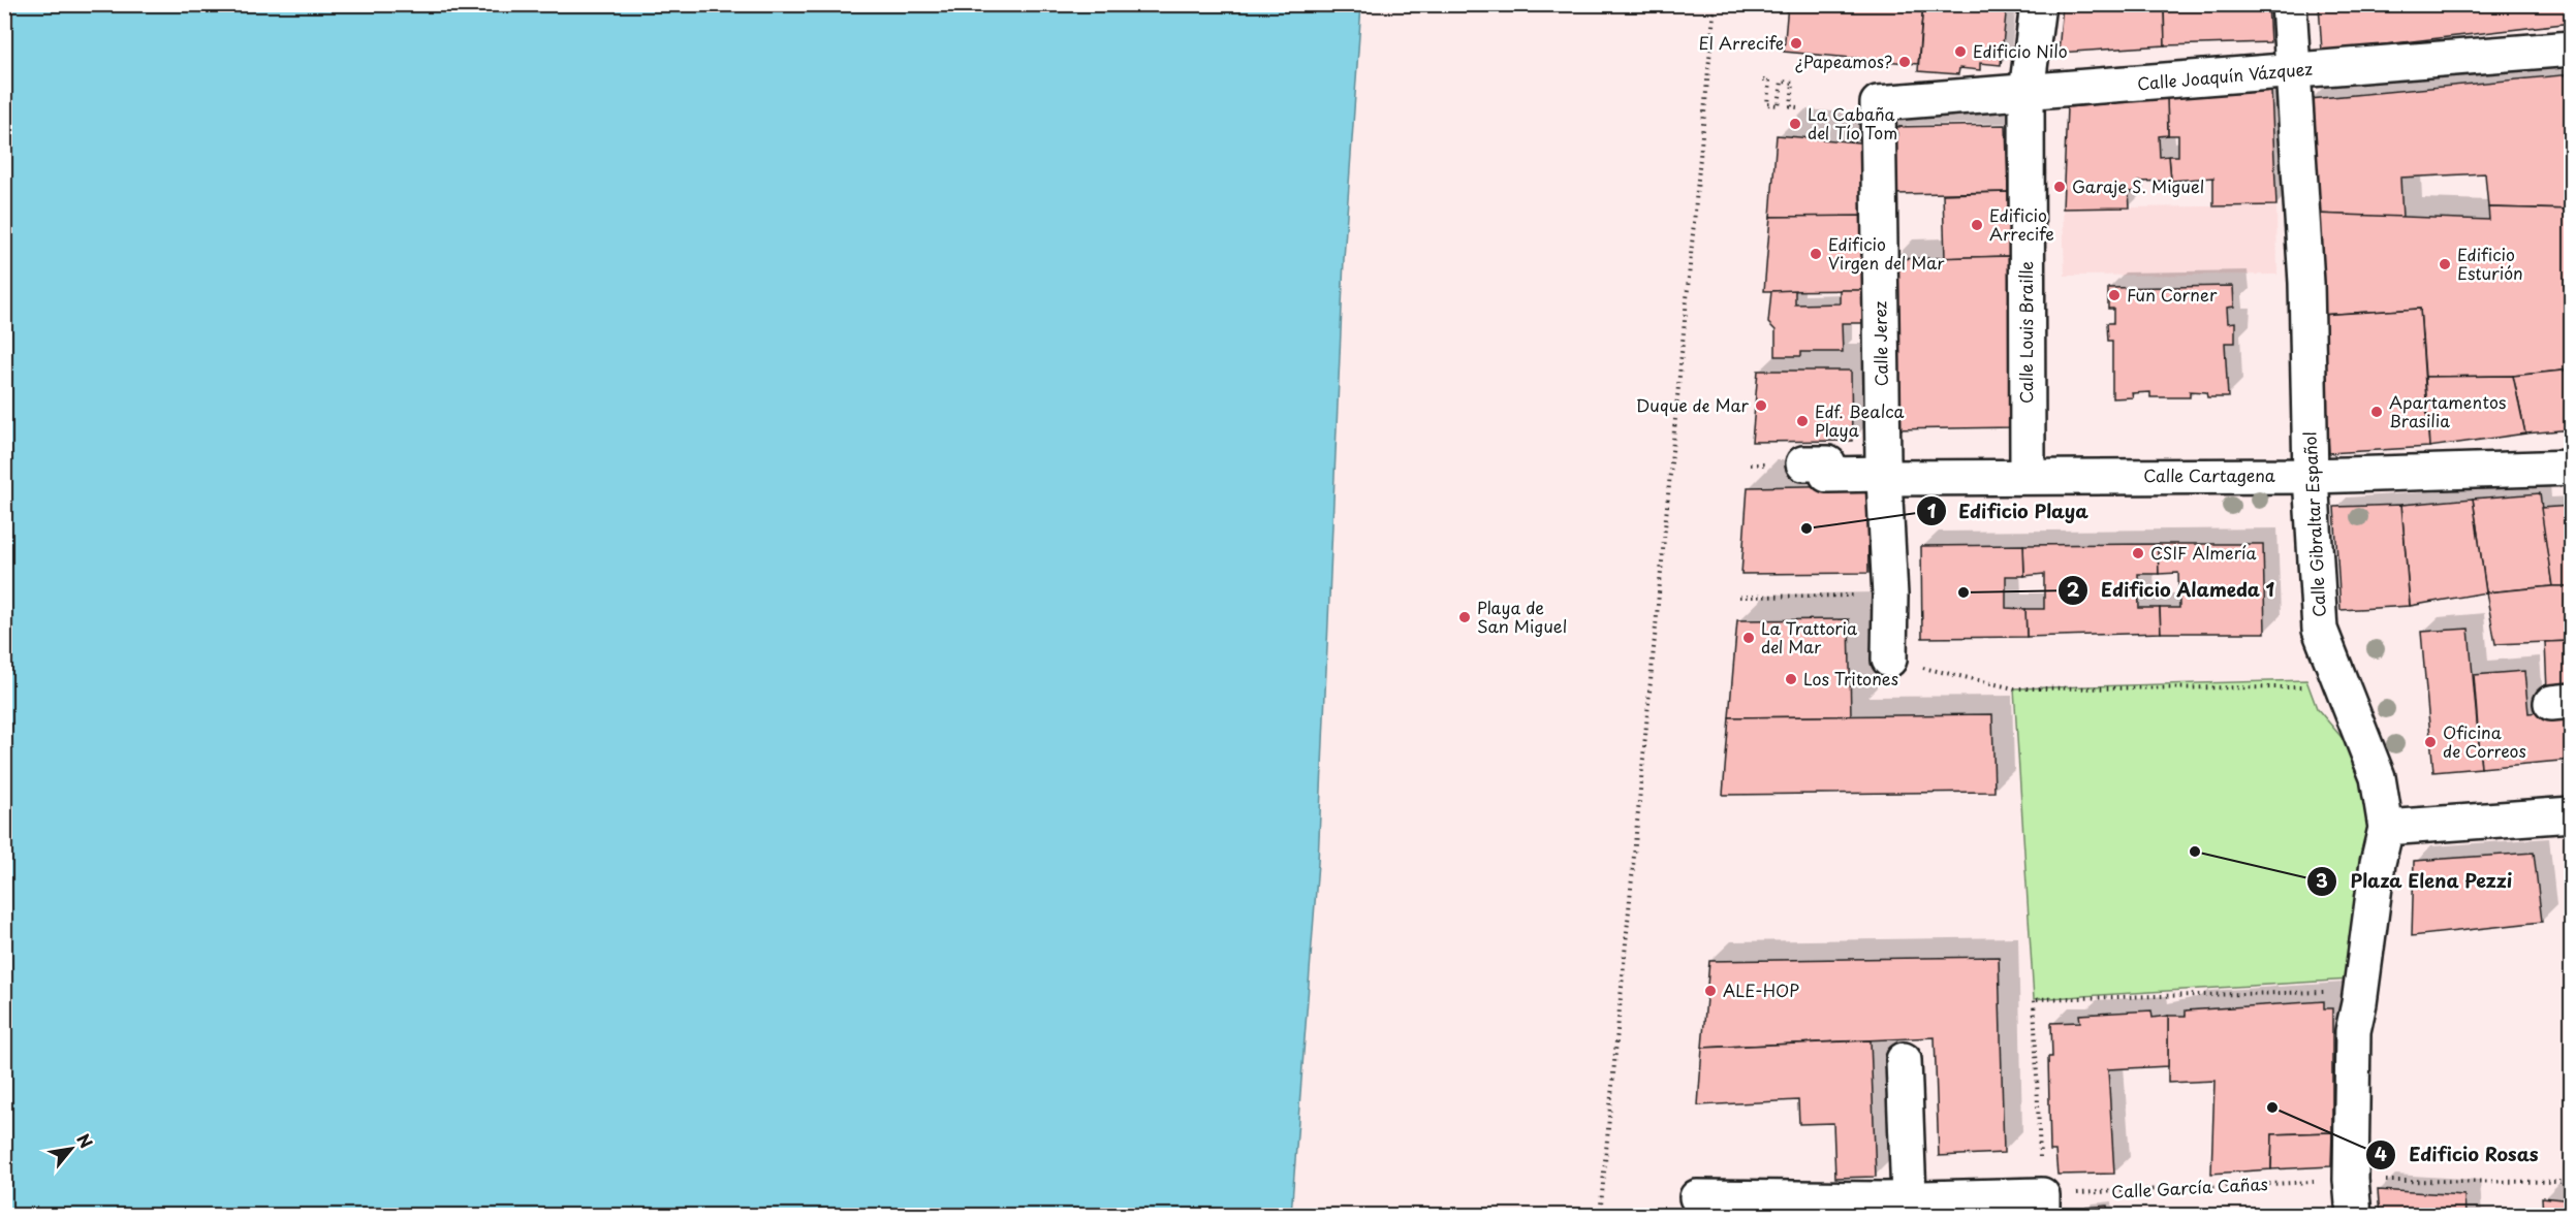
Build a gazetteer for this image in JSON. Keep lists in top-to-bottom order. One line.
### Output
{"streets":{"street":["Calle Joaquín Vázquez","Calle Louis Braille","Calle Jerez","Calle Cartagena","Calle Gibraltar Español"],"path":["Calle García Cañas"]},"crossings":[["Calle Joaquín Vázquez","Calle Louis Braille"],["Calle Joaquín Vázquez","Calle Jerez"],["Calle Joaquín Vázquez","Calle Gibraltar Español"],["Calle Louis Braille","Calle Cartagena"],["Calle Jerez","Calle Cartagena"],["Calle Cartagena","Calle Gibraltar Español"],["Calle Gibraltar Español","Calle García Cañas"]],"places":["El Arrecife","Edificio Nilo","¿Papeamos?","La Cabaña del Tío Tom","Garaje S. Miguel","Edificio Arrecife","Edificio Virgen del Mar","Edificio Esturión","Fun Corner","Duque de Mar","Apartamentos Brasilia","Edf. Bealca Playa","Edificio Playa","CSIF Almería","Edificio Alameda 1","Playa de San Miguel","La Trattoria del Mar","Los Tritones","Oficina de Correos","Plaza Elena Pezzi","ALE-HOP","Edificio Rosas"],"north":"top right"}
